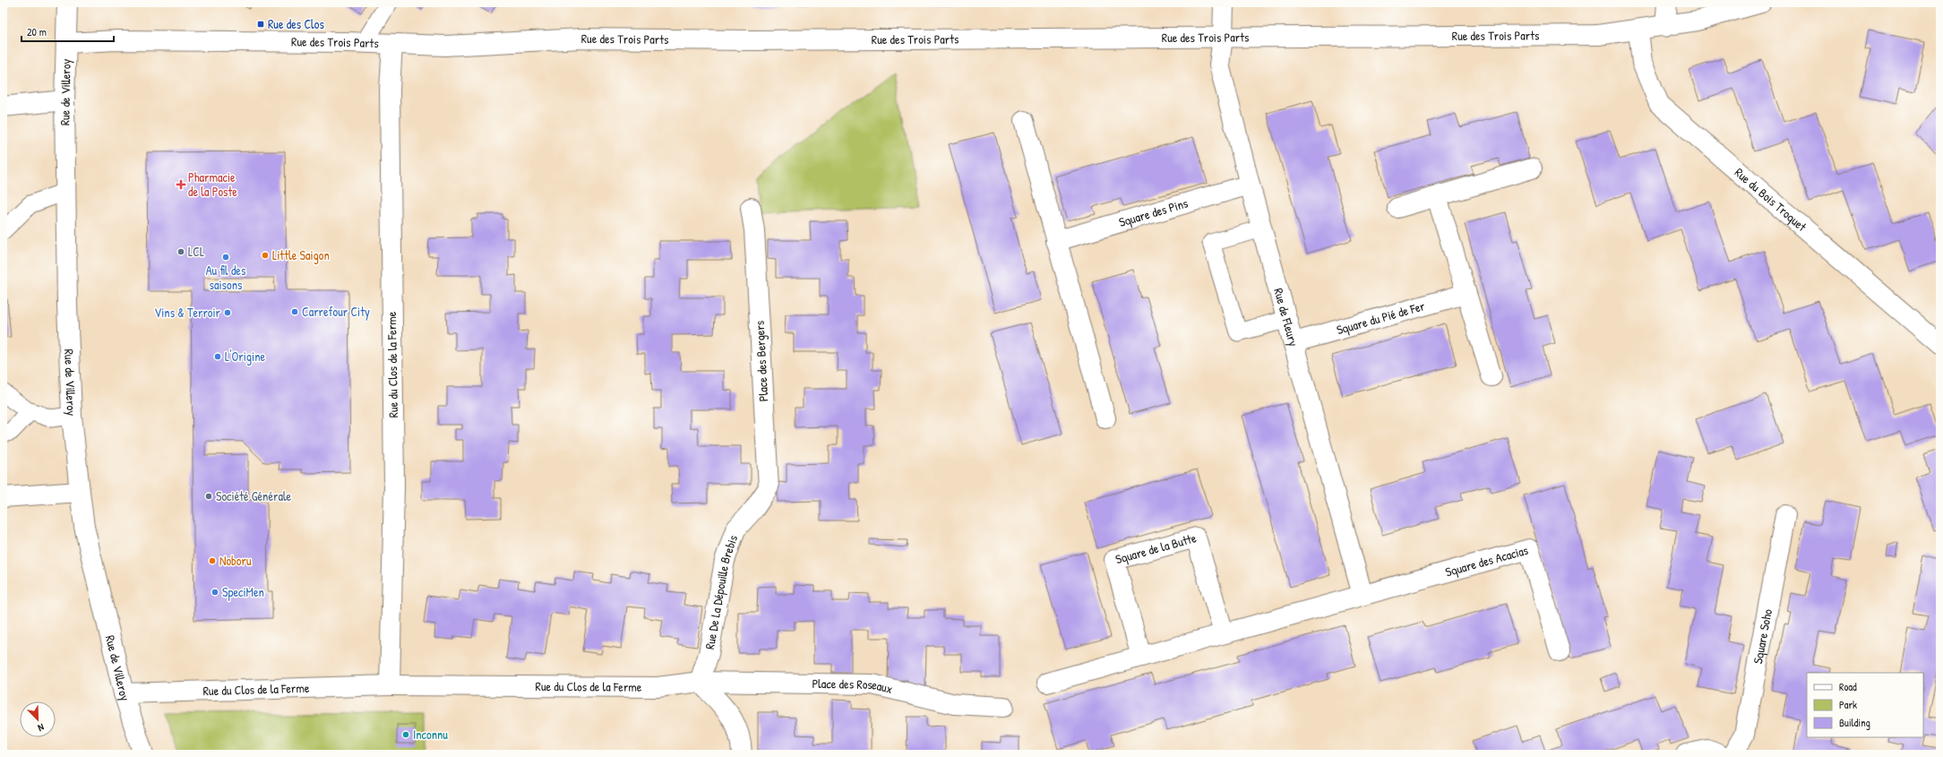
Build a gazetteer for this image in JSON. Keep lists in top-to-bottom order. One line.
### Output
{"streets":{"street":["Rue des Trois Parts","Rue de Villeroy","Rue du Bois Troquet","Square des Pins","Rue de Fleury","Square du Pié de Fer","Place des Bergers","Rue du Clos de la Ferme","Square de la Butte","Square des Acacias","Rue De La Dépouille Brebis","Square Soho","Place des Roseaux"]},"crossings":[["Rue des Trois Parts","Rue de Villeroy"],["Rue des Trois Parts","Rue du Bois Troquet"],["Rue des Trois Parts","Rue de Fleury"],["Rue des Trois Parts","Rue du Clos de la Ferme"],["Rue de Villeroy","Rue du Clos de la Ferme"],["Square des Pins","Rue de Fleury"],["Rue de Fleury","Square du Pié de Fer"],["Rue de Fleury","Square des Acacias"],["Place des Bergers","Rue De La Dépouille Brebis"],["Rue du Clos de la Ferme","Rue De La Dépouille Brebis"],["Rue du Clos de la Ferme","Place des Roseaux"],["Rue De La Dépouille Brebis","Place des Roseaux"]],"places":{"transit":["Rue des Clos"],"health":["Pharmacie de la Poste"],"other":["LCL","Little Saigon","Au fil des saisons","Carrefour City","Vins & Terroir","L'Origine","Société Générale","Noboru","SpeciMen","Inconnu"]},"legend":["Road","Park","Building"],"scale_bar":"20 m","north":"bottom right"}
